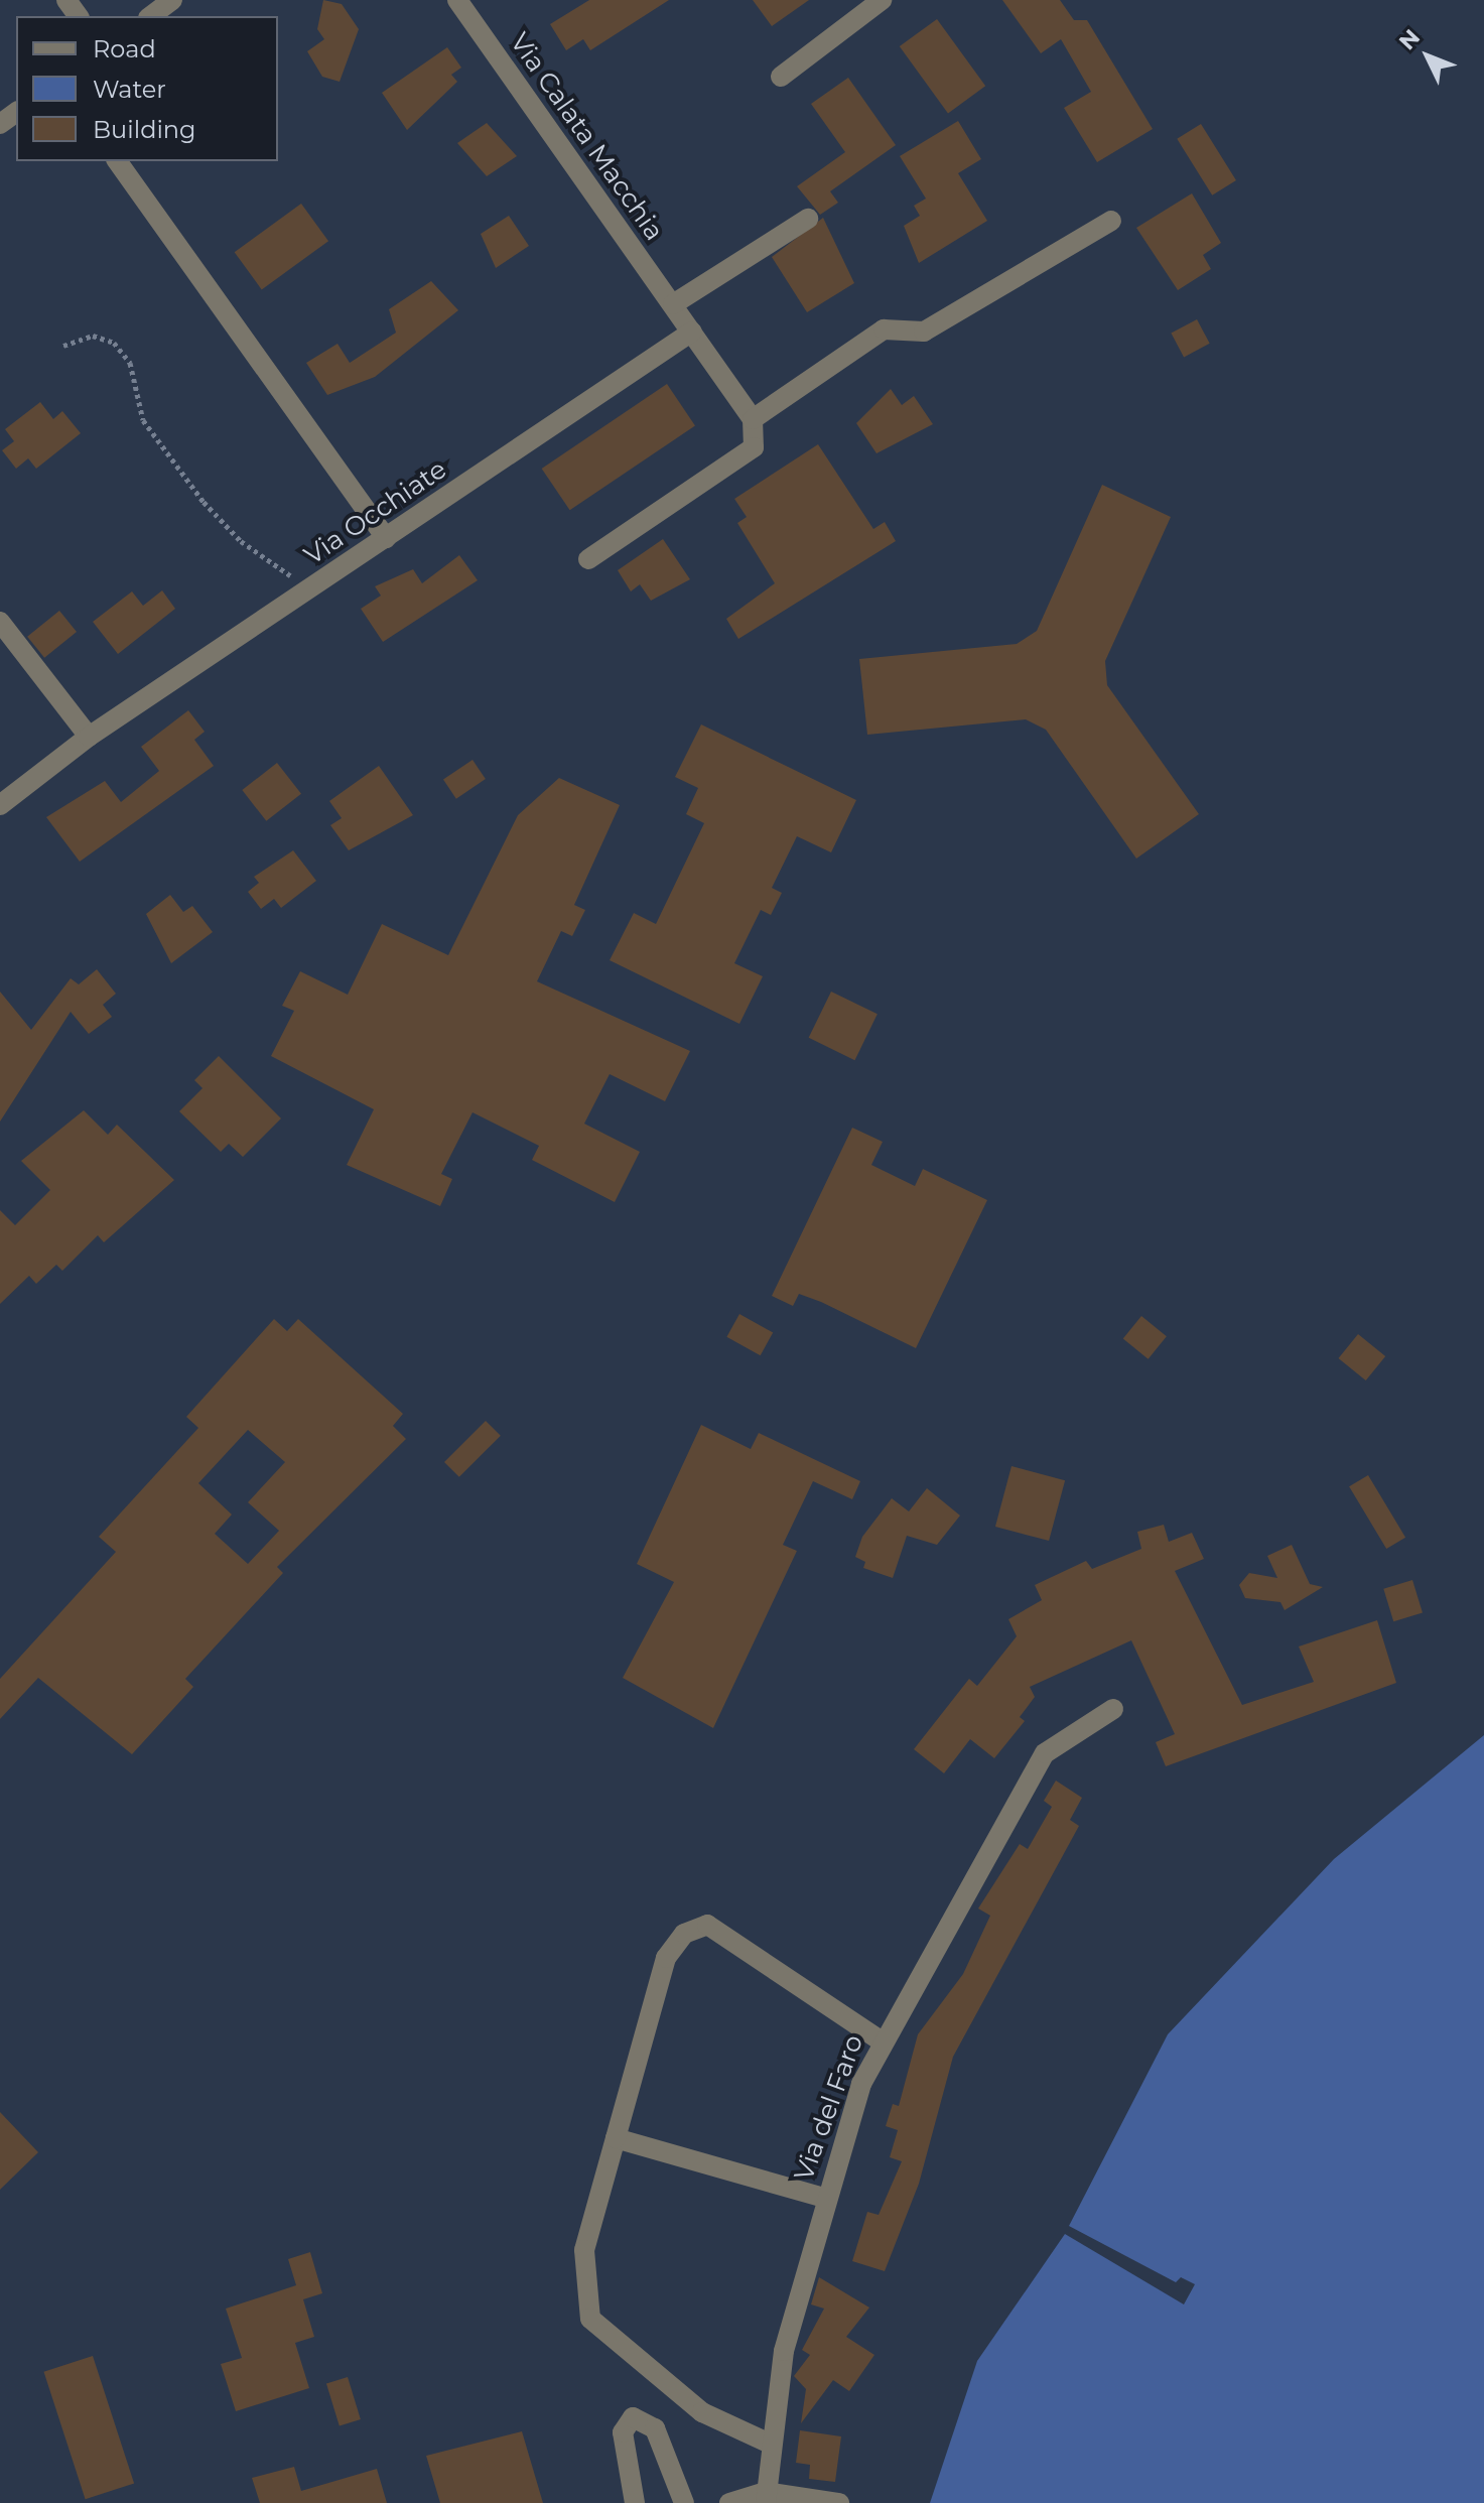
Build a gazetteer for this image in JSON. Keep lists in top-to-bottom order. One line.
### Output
{"streets":{"street":["Via Calata Macchia","Via Occhiate","Via del Faro"]},"crossings":[["Via Calata Macchia","Via Occhiate"]],"legend":["Road","Water","Building"],"north":"top left"}
